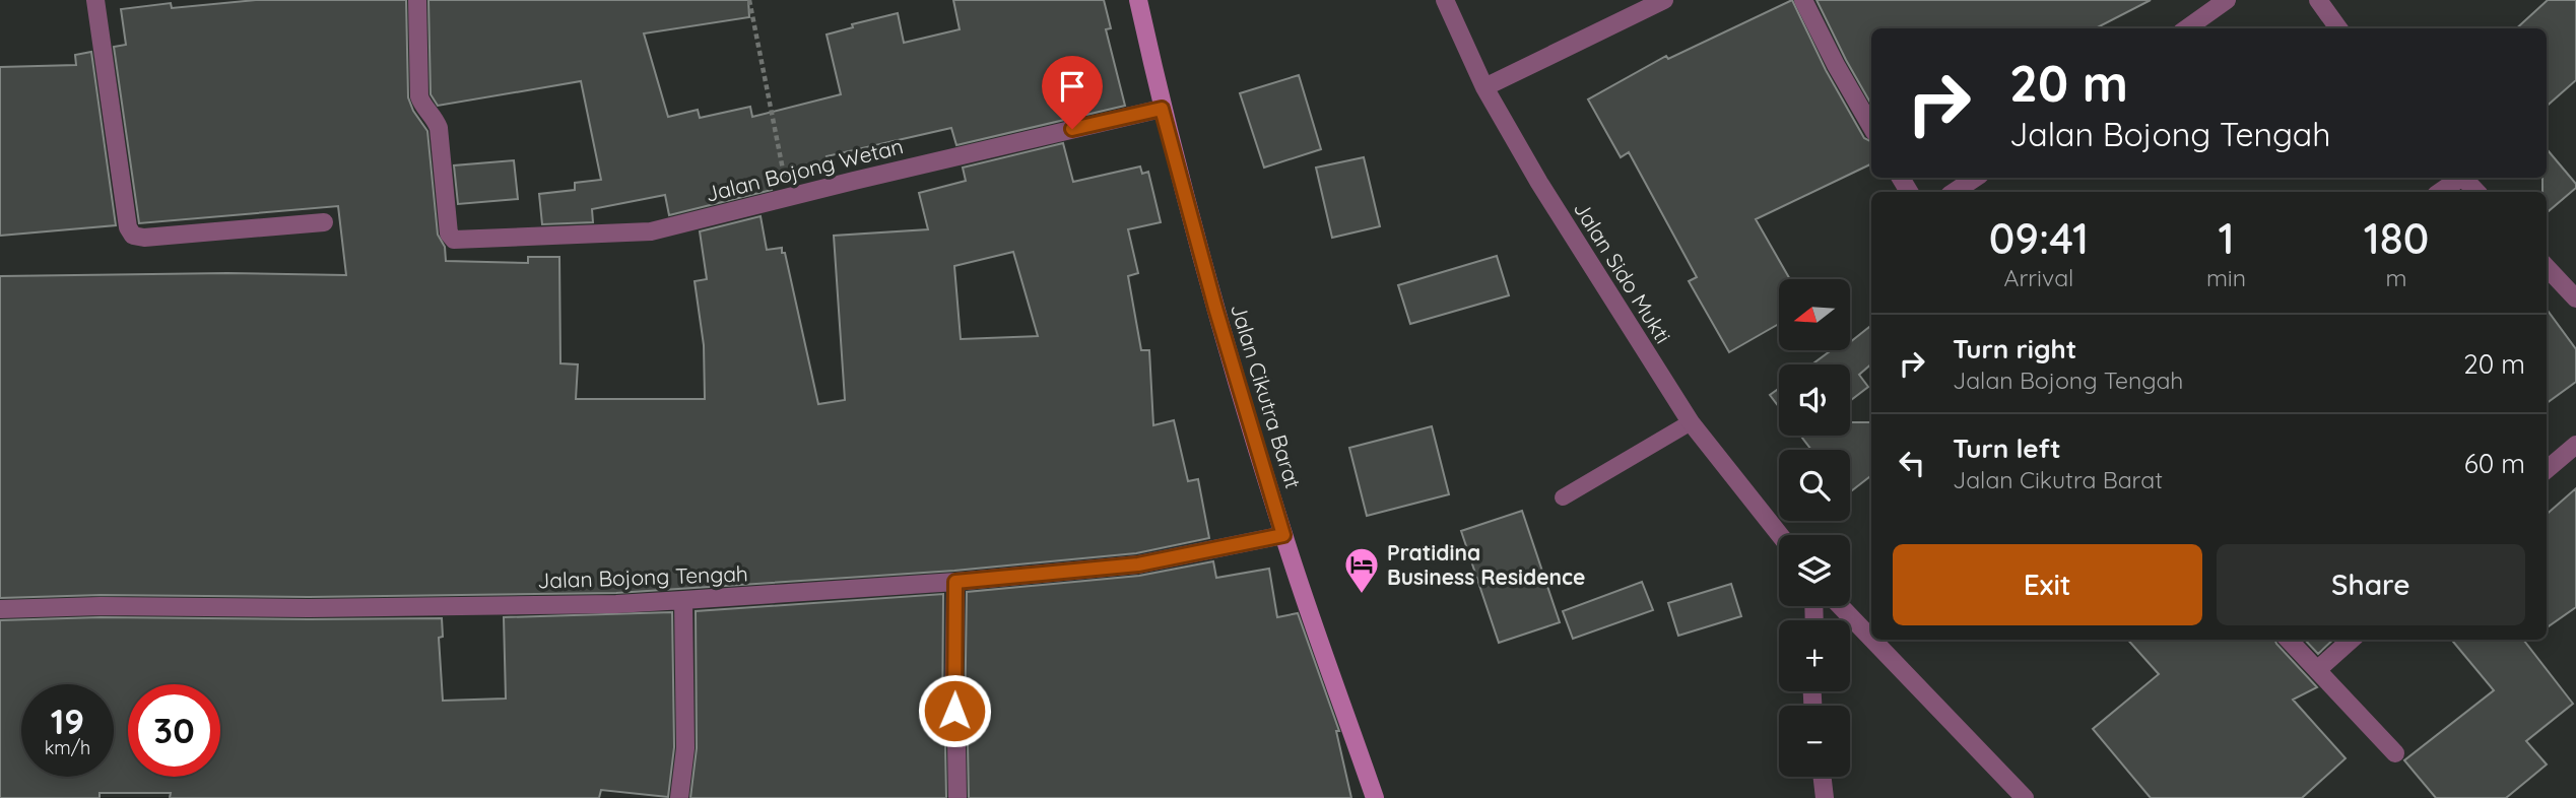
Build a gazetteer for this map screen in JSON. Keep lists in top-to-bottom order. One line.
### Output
{"streets":{"main road":["Jalan Cikutra Barat"],"street":["Jalan Bojong Wetan","Jalan Sido Mukti","Jalan Bojong Tengah"]},"crossings":[["Jalan Bojong Wetan","Jalan Cikutra Barat"],["Jalan Cikutra Barat","Jalan Bojong Tengah"]],"places":{"hotel":["Pratidina Business Residence"]},"north":"left","page":{"turn":["20 m","Jalan Bojong Tengah"],"eta":["09:41","Arrival","1","min","180","m"],"map_buttons":["+","−"],"list":[{"name":"Turn right","note":"Jalan Bojong Tengah","value":"20 m"},{"name":"Turn left","note":"Jalan Cikutra Barat","value":"60 m"}],"buttons":["Exit","Share"],"speed":"19 km/h","limit":"30"}}
